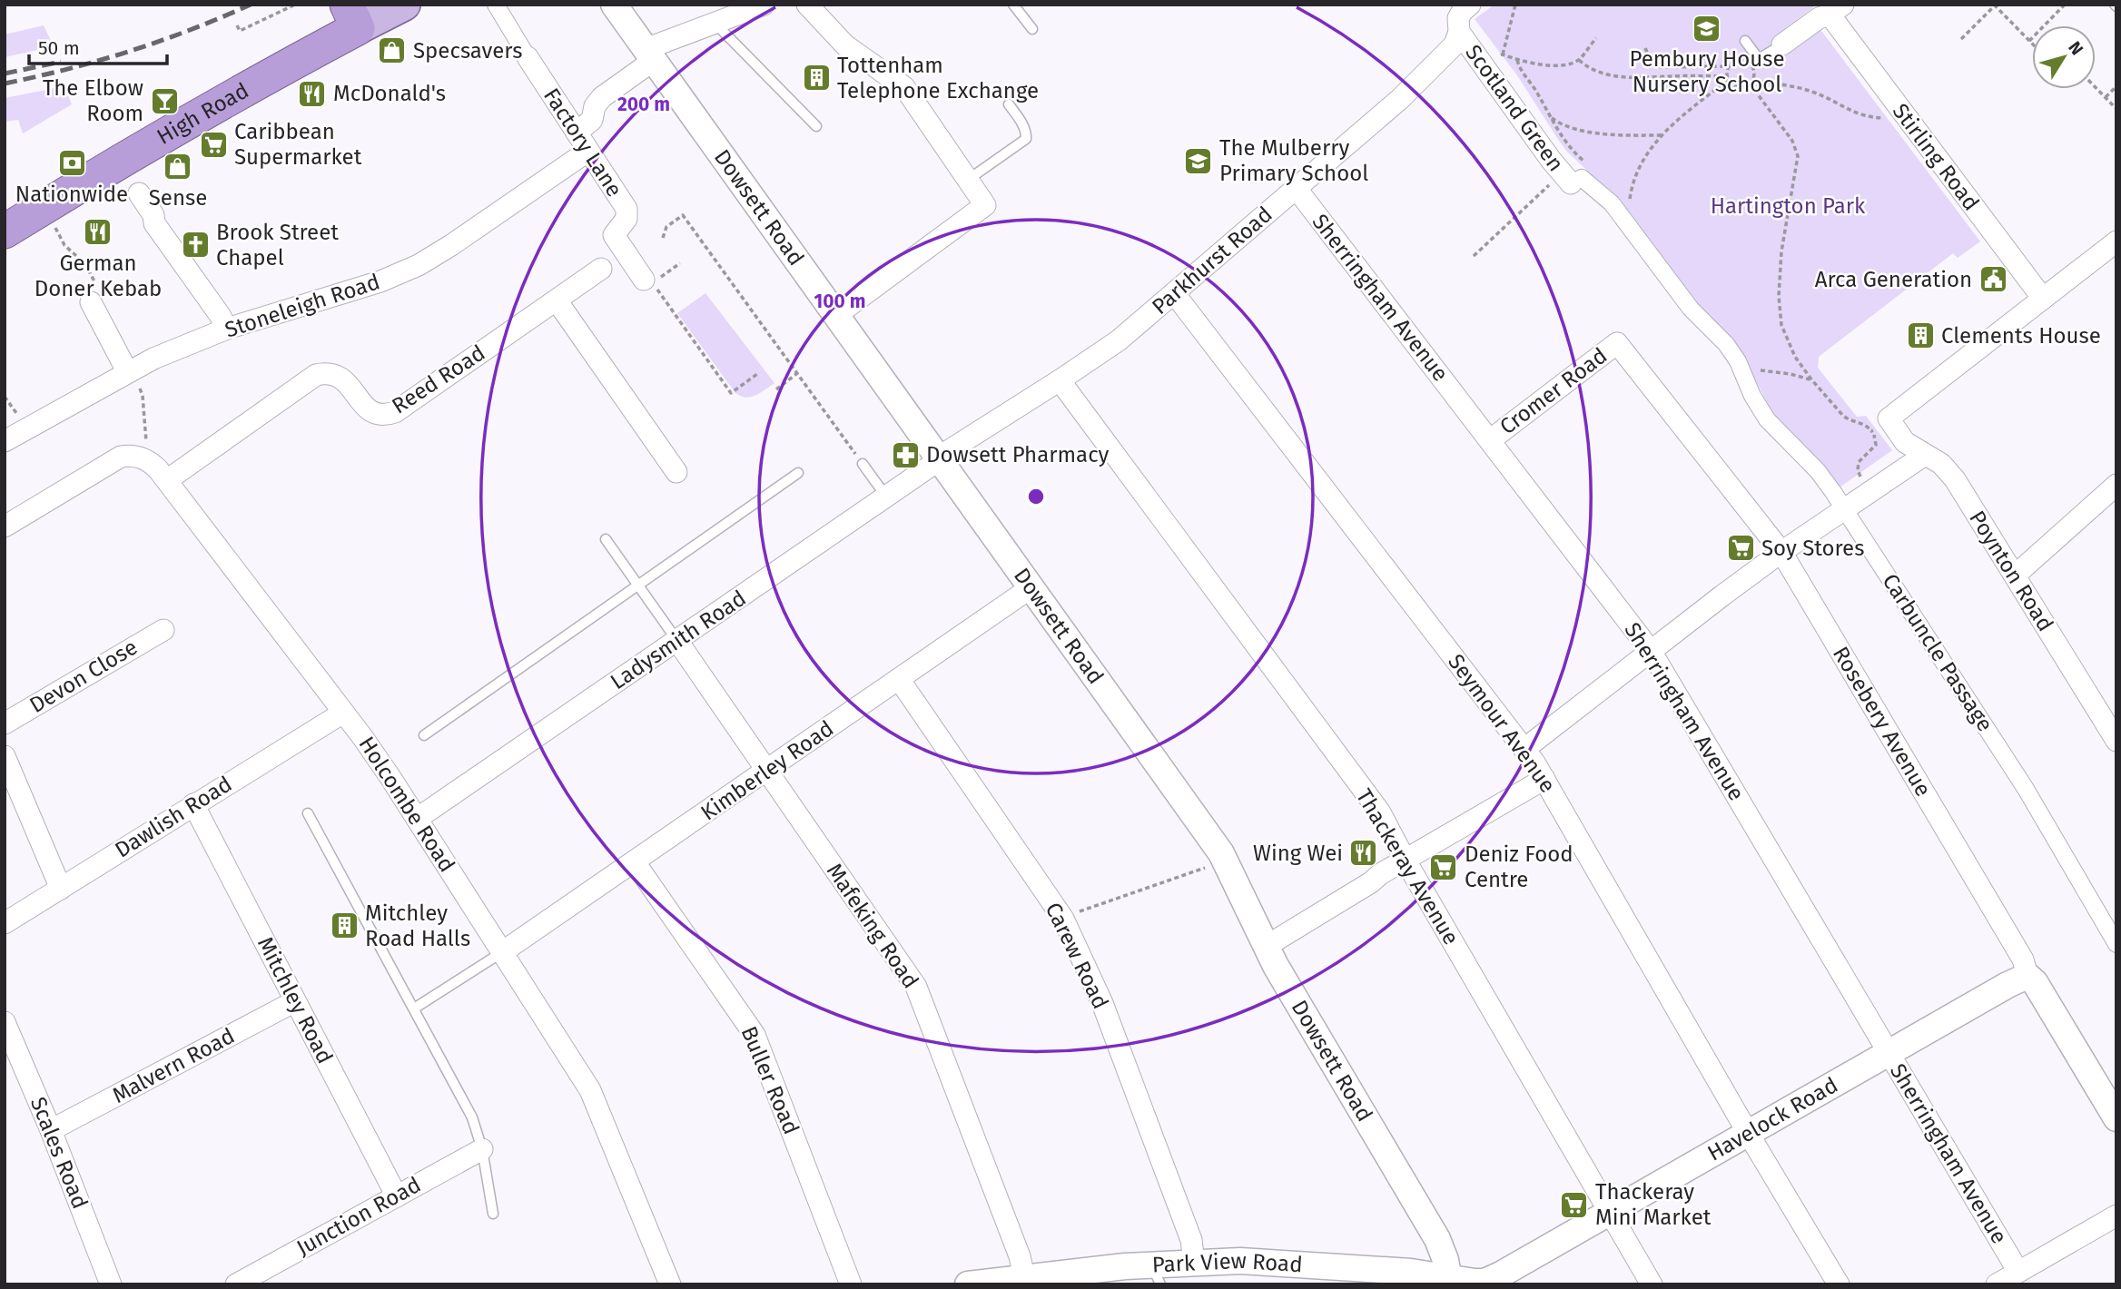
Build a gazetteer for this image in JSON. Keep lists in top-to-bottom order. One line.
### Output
{"streets":{"highway":["High Road"],"street":["Scotland Green","Factory Lane","Stirling Road","Dowsett Road","Parkhurst Road","Sherringham Avenue","Stoneleigh Road","Reed Road","Cromer Road","Poynton Road","Ladysmith Road","Carbuncle Passage","Devon Close","Rosebery Avenue","Seymour Avenue","Kimberley Road","Holcombe Road","Dawlish Road","Thackeray Avenue","Mafeking Road","Carew Road","Mitchley Road","Malvern Road","Buller Road","Havelock Road","Scales Road","Junction Road","Park View Road"]},"crossings":[["Scotland Green","Parkhurst Road"],["Scotland Green","Carbuncle Passage"],["Factory Lane","Stoneleigh Road"],["Dowsett Road","Parkhurst Road"],["Dowsett Road","Ladysmith Road"],["Dowsett Road","Kimberley Road"],["Dowsett Road","Havelock Road"],["Dowsett Road","Park View Road"],["Parkhurst Road","Sherringham Avenue"],["Parkhurst Road","Ladysmith Road"],["Parkhurst Road","Seymour Avenue"],["Parkhurst Road","Thackeray Avenue"],["Sherringham Avenue","Cromer Road"],["Sherringham Avenue","Havelock Road"],["Reed Road","Holcombe Road"],["Cromer Road","Rosebery Avenue"],["Ladysmith Road","Holcombe Road"],["Ladysmith Road","Mafeking Road"],["Rosebery Avenue","Havelock Road"],["Seymour Avenue","Havelock Road"],["Kimberley Road","Holcombe Road"],["Kimberley Road","Mafeking Road"],["Kimberley Road","Carew Road"],["Kimberley Road","Buller Road"],["Holcombe Road","Dawlish Road"],["Dawlish Road","Mitchley Road"],["Thackeray Avenue","Havelock Road"],["Mafeking Road","Park View Road"],["Carew Road","Park View Road"],["Mitchley Road","Malvern Road"],["Mitchley Road","Junction Road"],["Malvern Road","Scales Road"],["Havelock Road","Park View Road"]],"parks":["Hartington Park"],"places":{"school or university":["Pembury House Nursery School","The Mulberry Primary School"],"shop":["Specsavers","Sense"],"building":["Tottenham Telephone Exchange","Clements House","Mitchley Road Halls"],"restaurant":["McDonald's","German Doner Kebab","Wing Wei"],"bar":["The Elbow Room"],"supermarket":["Caribbean Supermarket","Soy Stores","Deniz Food Centre","Thackeray Mini Market"],"bank":["Nationwide"],"church":["Brook Street Chapel"],"public building":["Arca Generation"],"pharmacy":["Dowsett Pharmacy"]},"scale_bar":"50 m","north":"top right","rings":["200 m","100 m"]}
